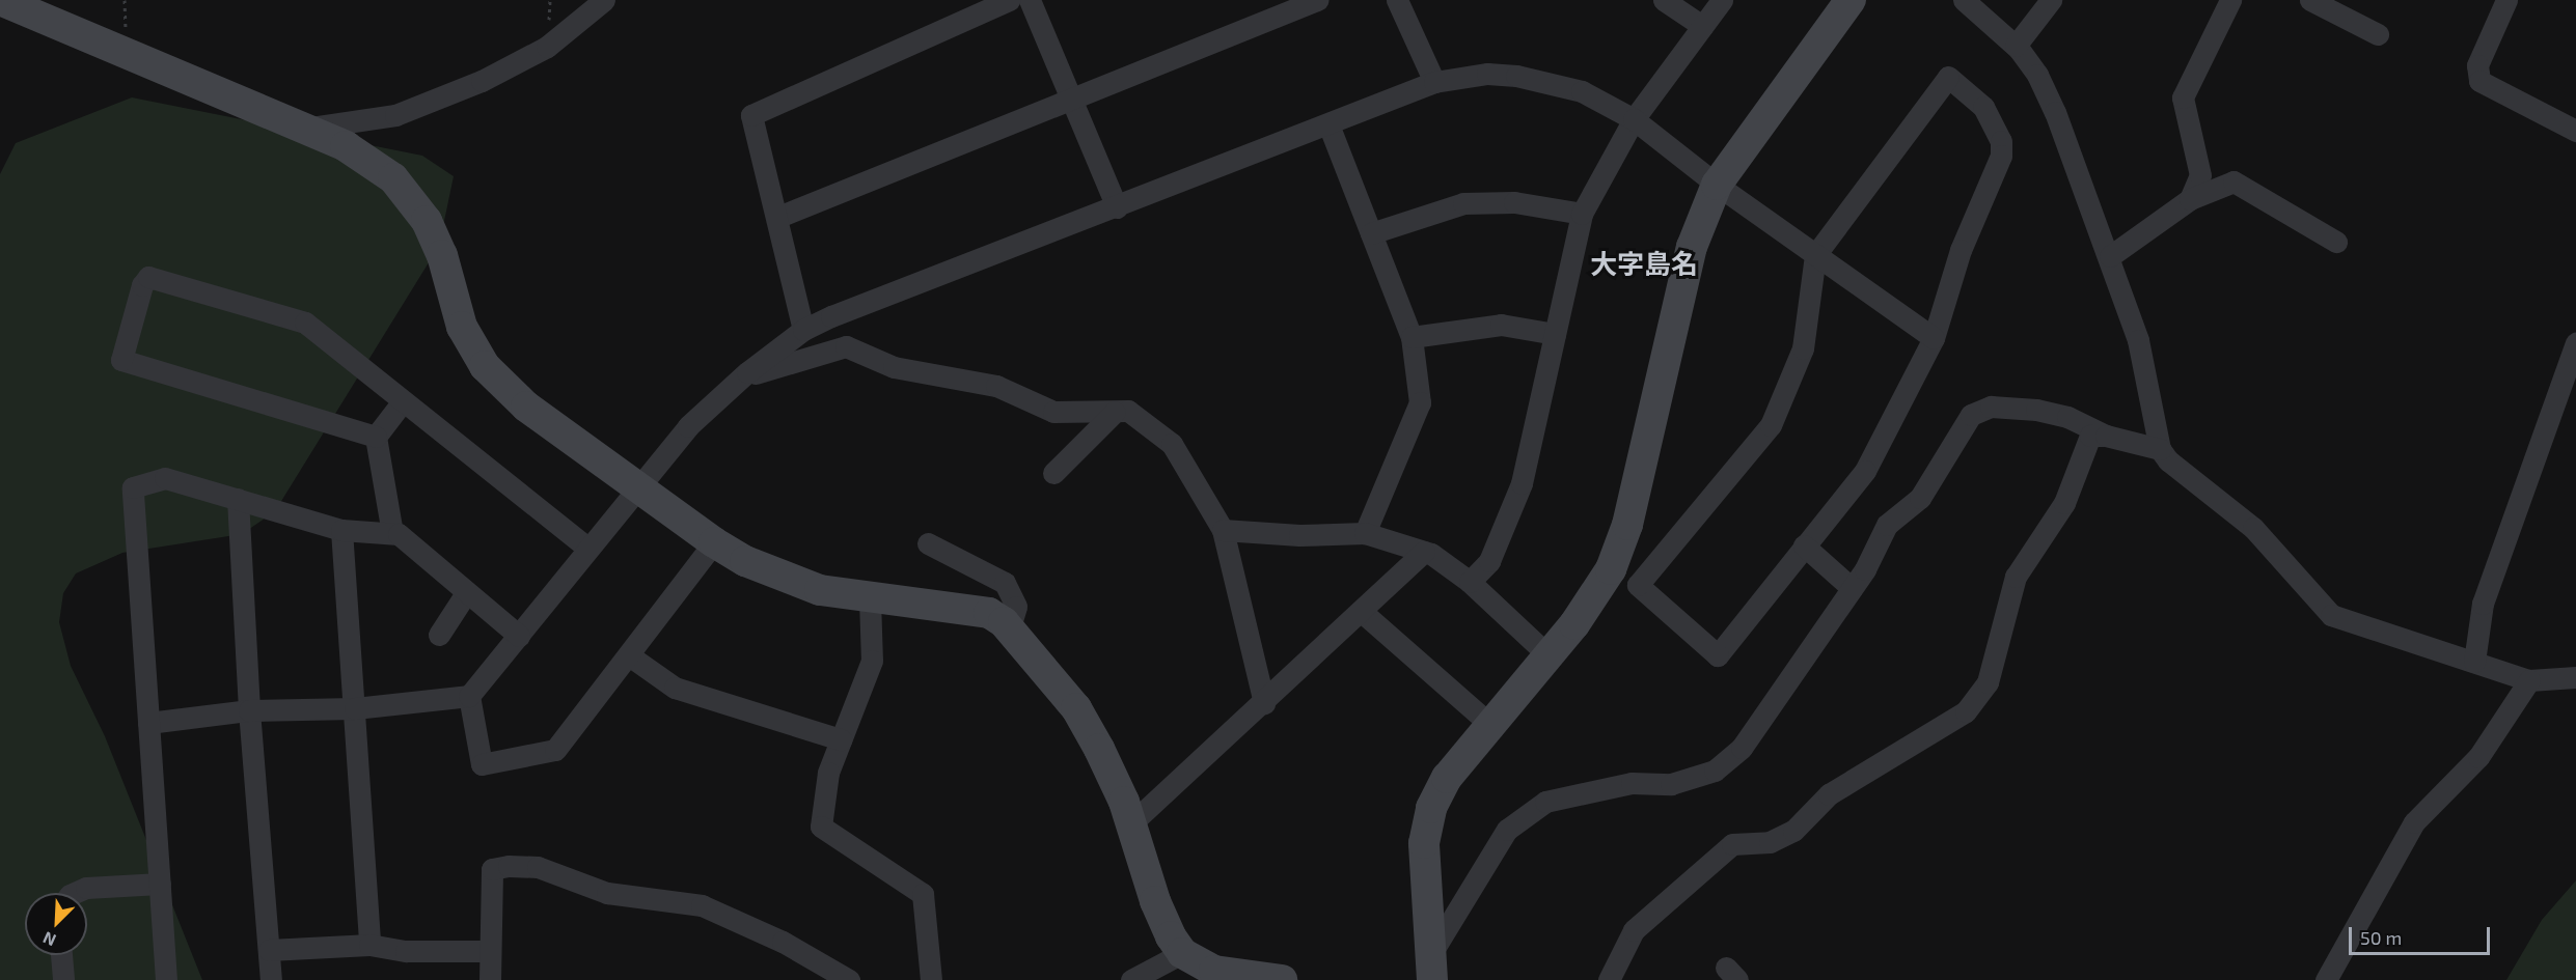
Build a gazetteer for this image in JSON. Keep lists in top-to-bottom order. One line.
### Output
{"districts":["大字島名"],"scale_bar":"50 m","north":"bottom left"}
